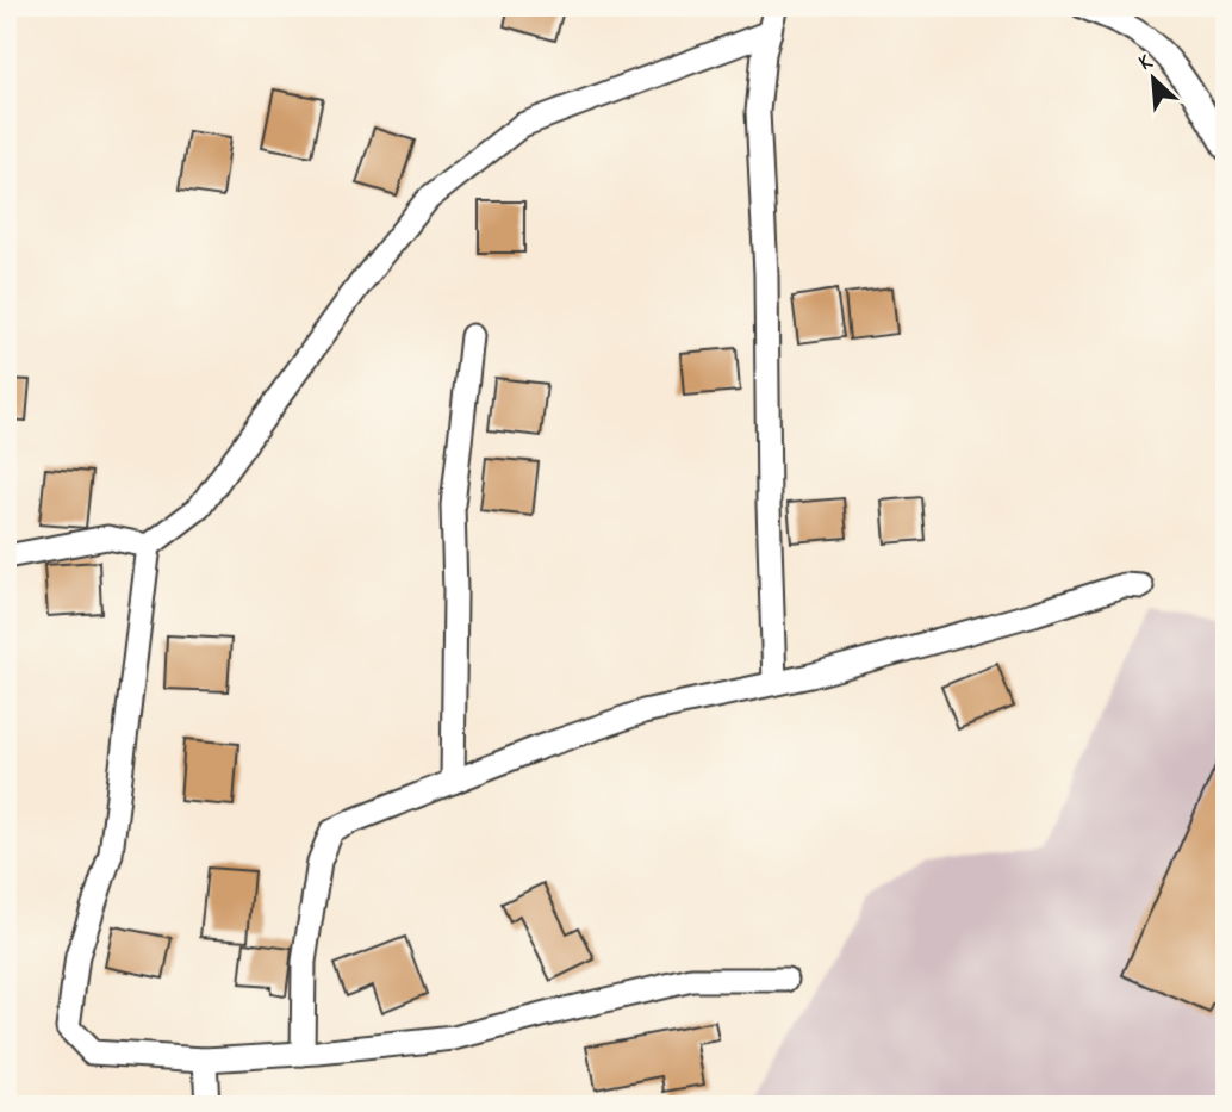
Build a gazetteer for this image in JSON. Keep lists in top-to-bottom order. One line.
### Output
{"north":"top left"}
